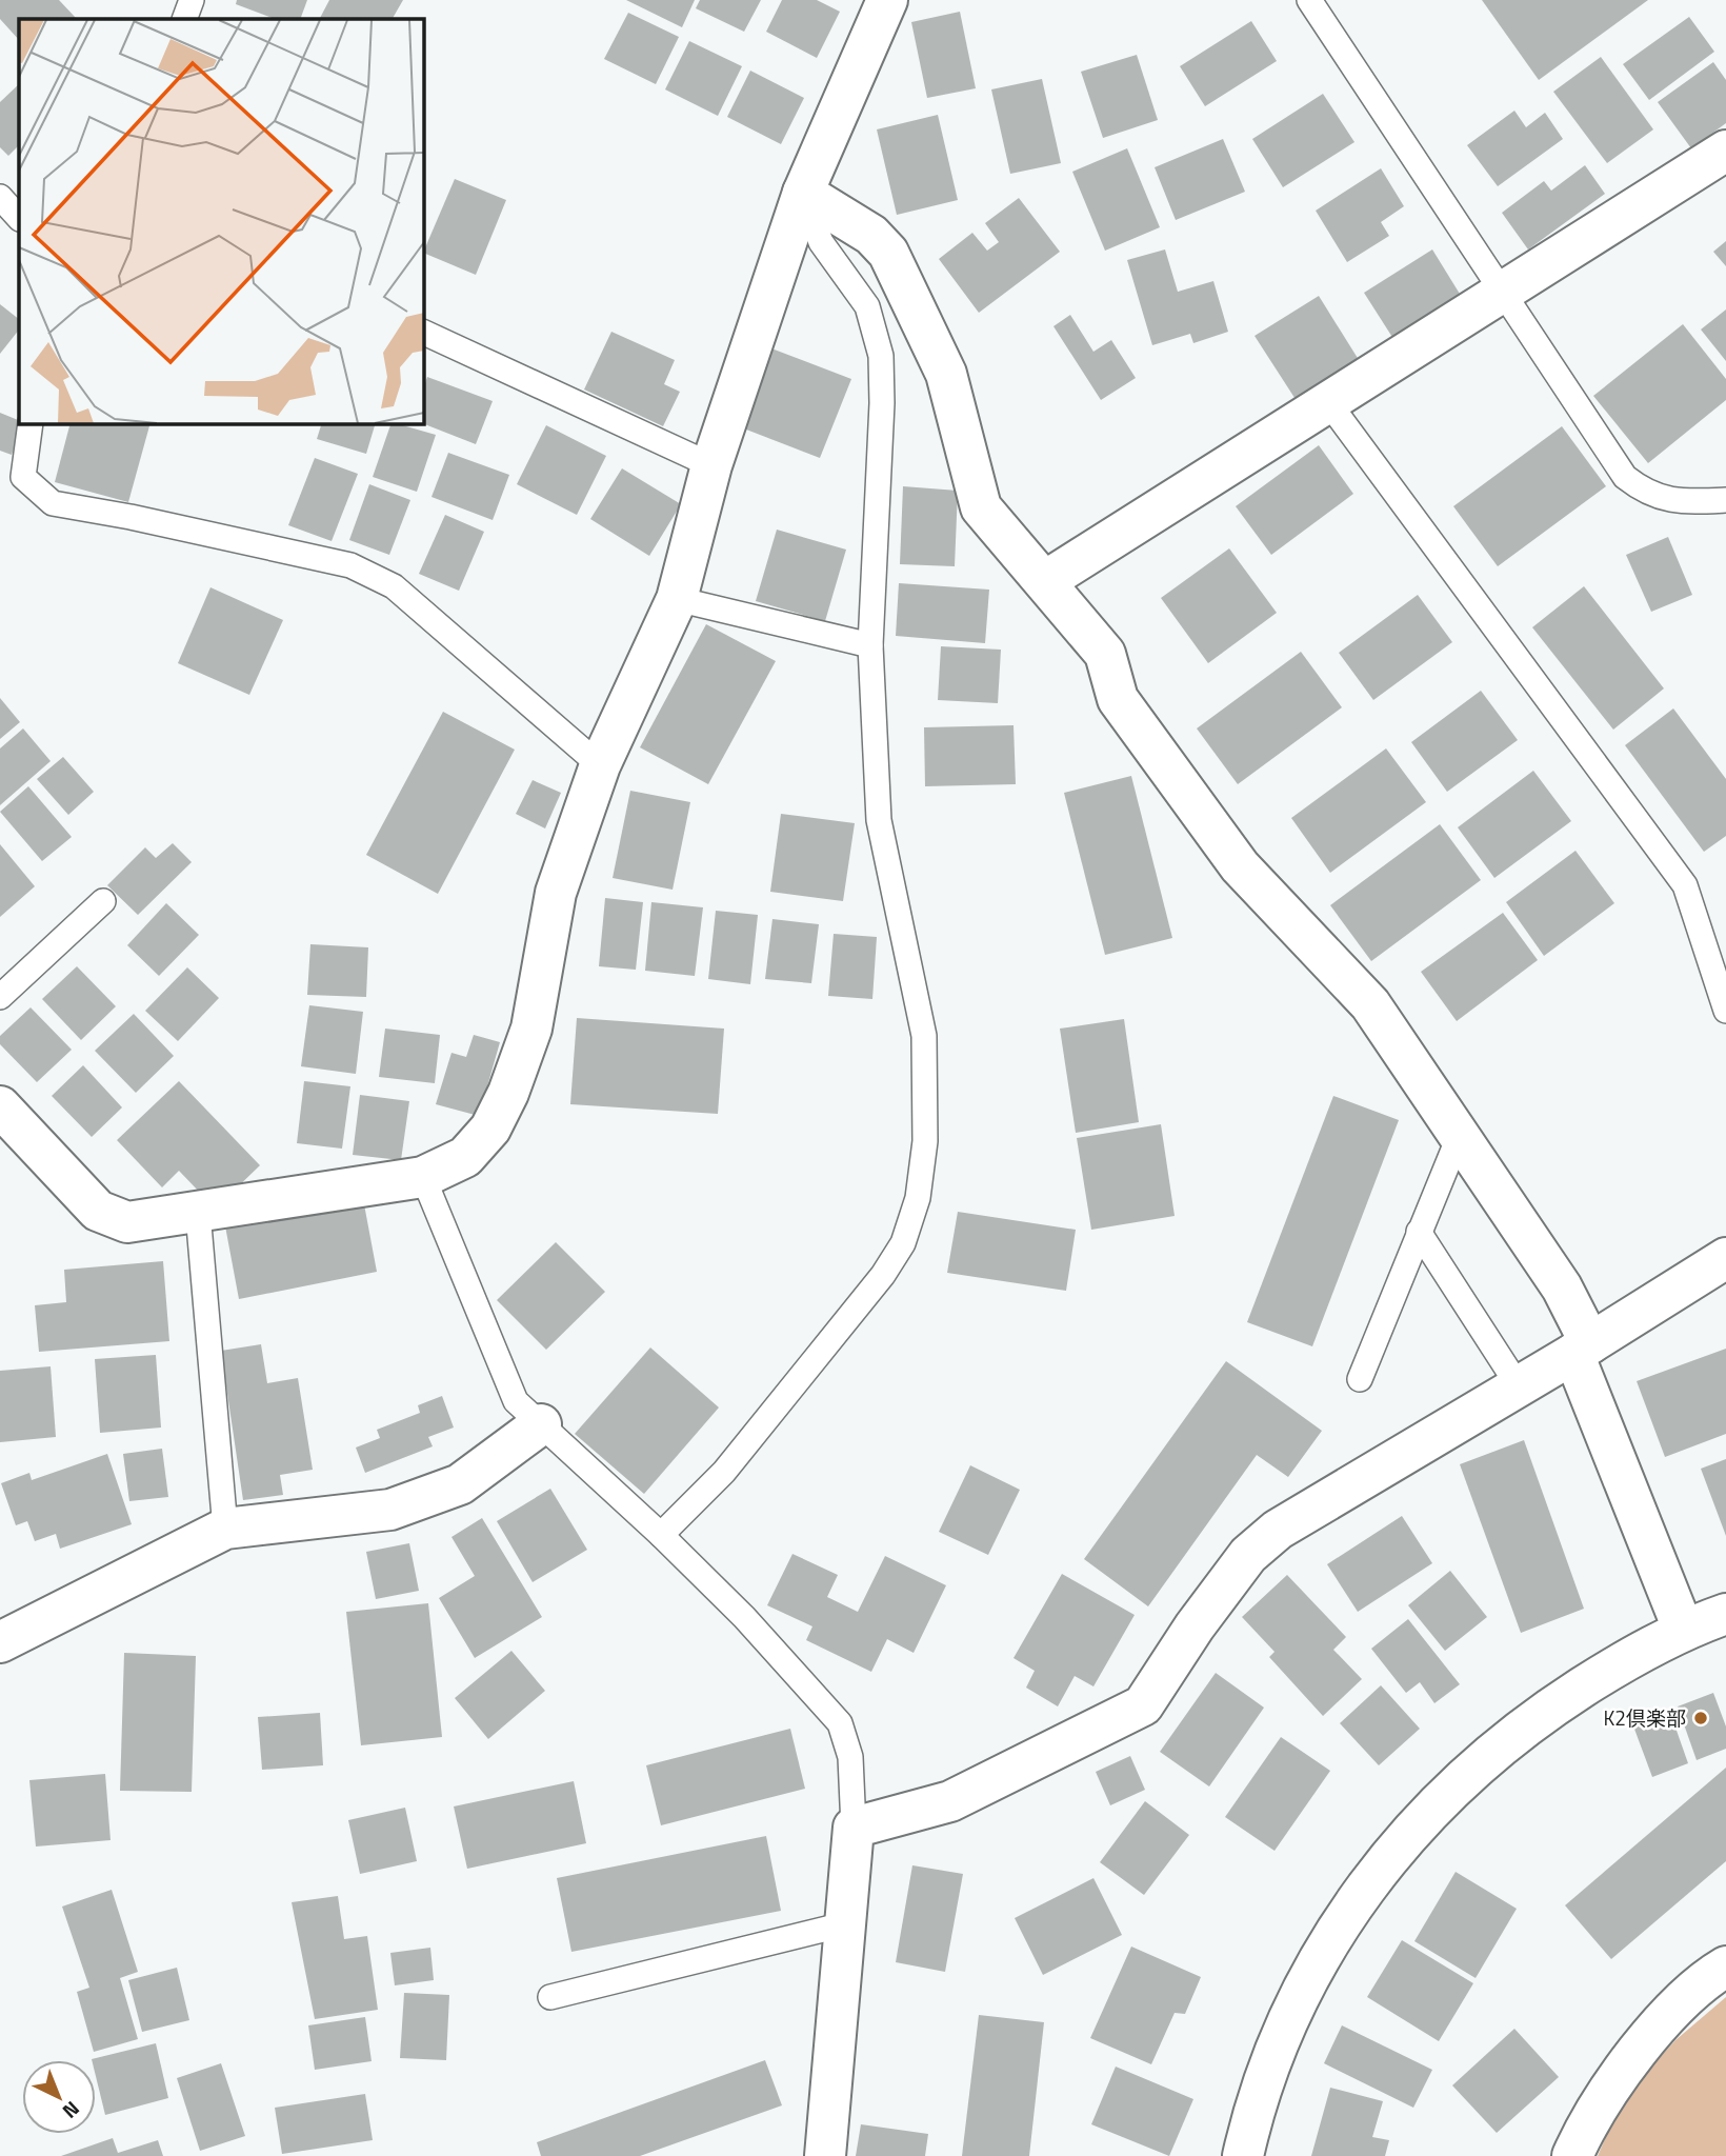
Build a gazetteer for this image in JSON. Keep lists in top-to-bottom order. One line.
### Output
{"places":["K2倶楽部"],"north":"bottom right"}
